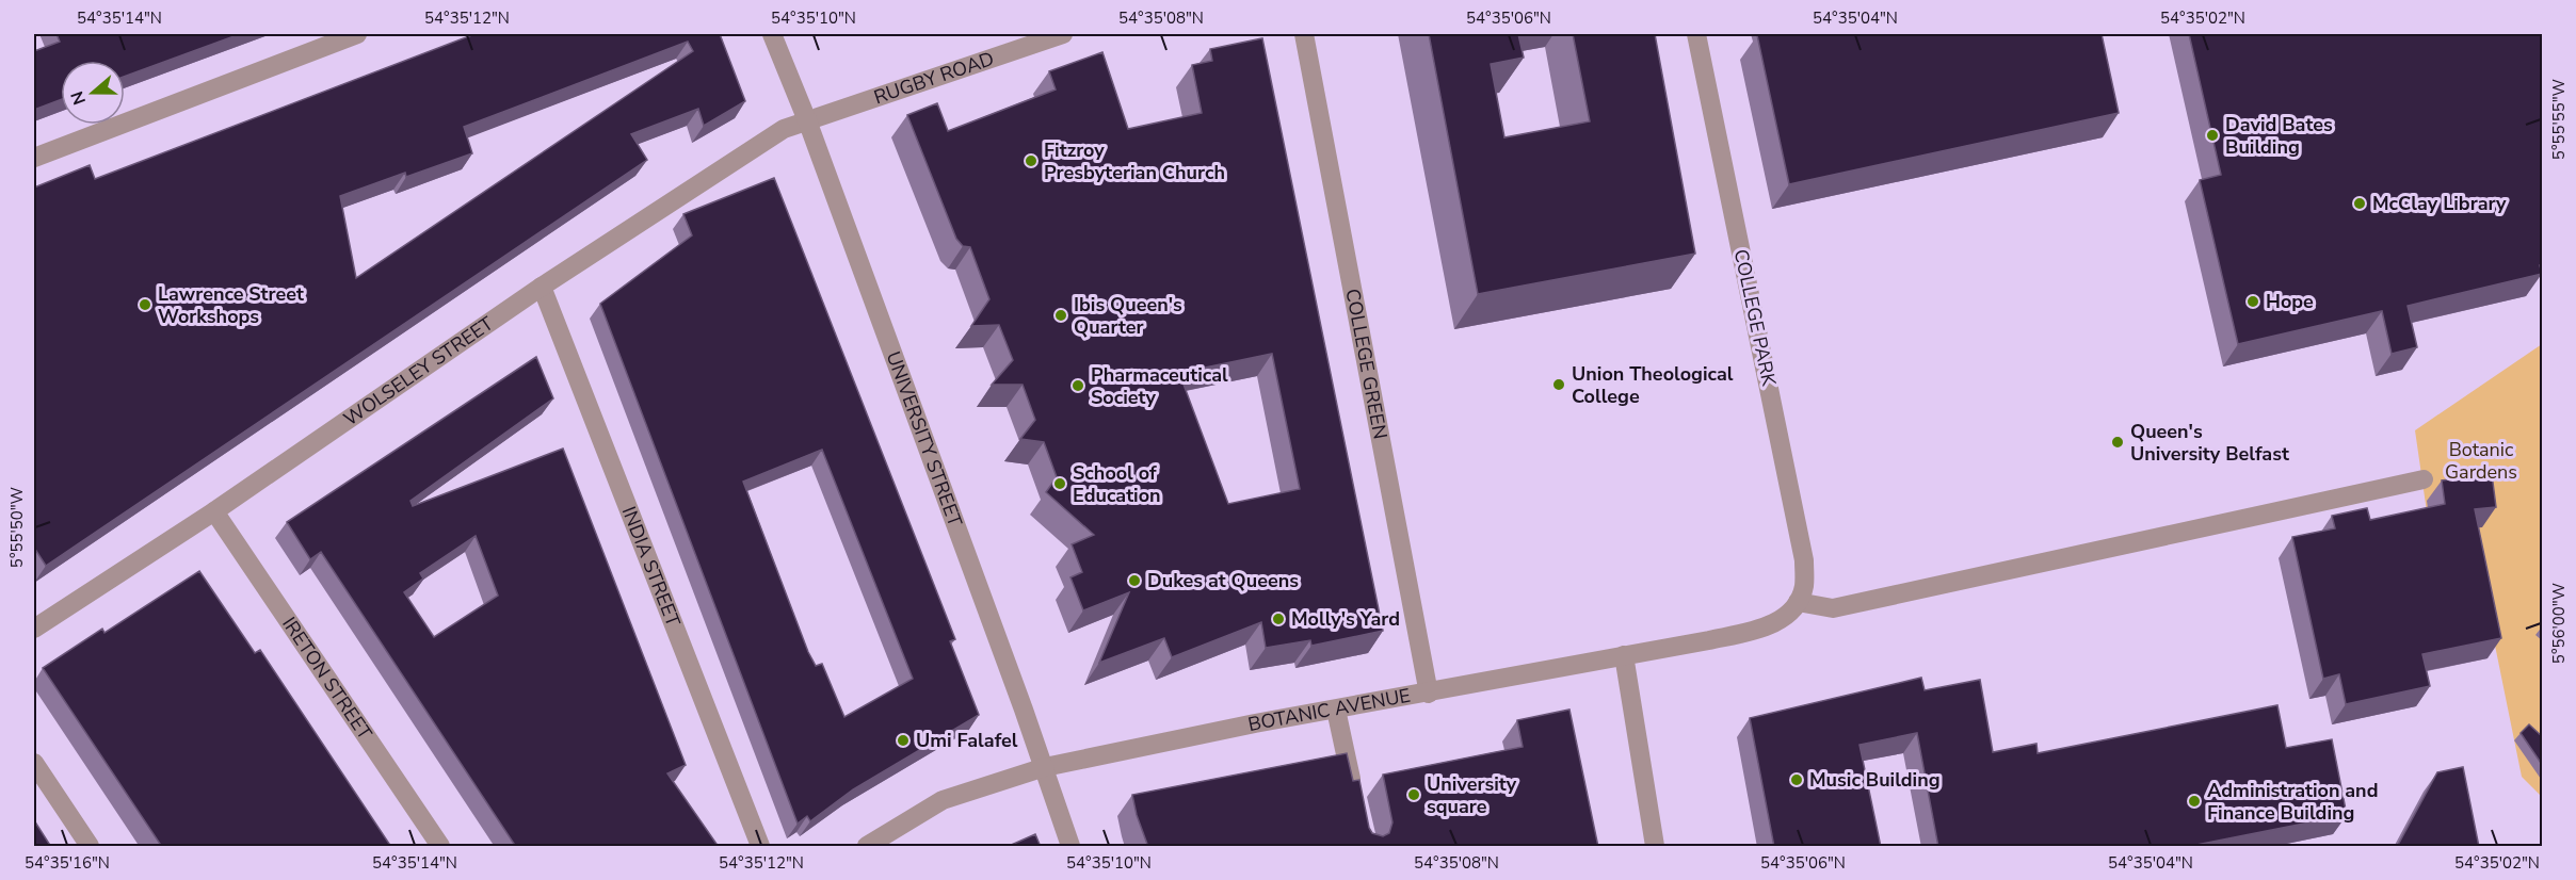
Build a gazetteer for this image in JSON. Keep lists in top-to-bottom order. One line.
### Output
{"streets":{"street":["RUGBY ROAD","COLLEGE PARK","COLLEGE GREEN","WOLSELEY STREET","UNIVERSITY STREET","INDIA STREET","IRETON STREET","BOTANIC AVENUE"]},"crossings":[["RUGBY ROAD","WOLSELEY STREET"],["RUGBY ROAD","UNIVERSITY STREET"],["COLLEGE PARK","BOTANIC AVENUE"],["COLLEGE GREEN","BOTANIC AVENUE"],["WOLSELEY STREET","UNIVERSITY STREET"],["WOLSELEY STREET","INDIA STREET"],["WOLSELEY STREET","IRETON STREET"],["UNIVERSITY STREET","BOTANIC AVENUE"]],"parks":["Botanic Gardens"],"places":["David Bates Building","Fitzroy Presbyterian Church","McClay Library","Hope","Lawrence Street Workshops","Ibis Queen's Quarter","Union Theological College","Pharmaceutical Society","Queen's University Belfast","School of Education","Dukes at Queens","Molly's Yard","Umi Falafel","Music Building","University square","Administration and Finance Building"],"north":"left","coordinates":["54°35'14\"N","54°35'12\"N","54°35'10\"N","54°35'08\"N","54°35'06\"N","54°35'04\"N","54°35'02\"N","5°55'55\"W","5°55'50\"W","5°56'00\"W","54°35'16\"N"]}
